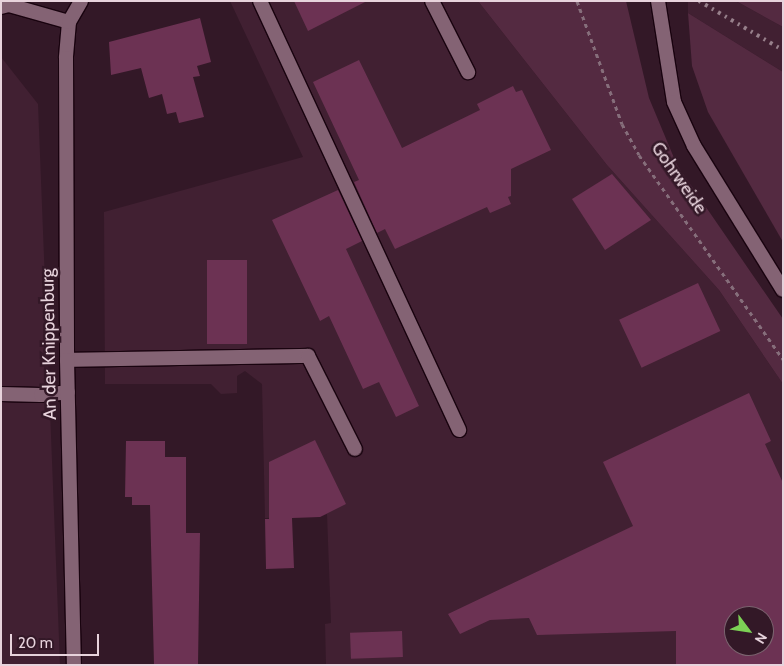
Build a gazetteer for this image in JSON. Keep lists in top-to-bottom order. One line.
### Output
{"streets":{"street":["Gohrweide","An der Knippenburg"]},"scale_bar":"20 m","north":"bottom right"}
